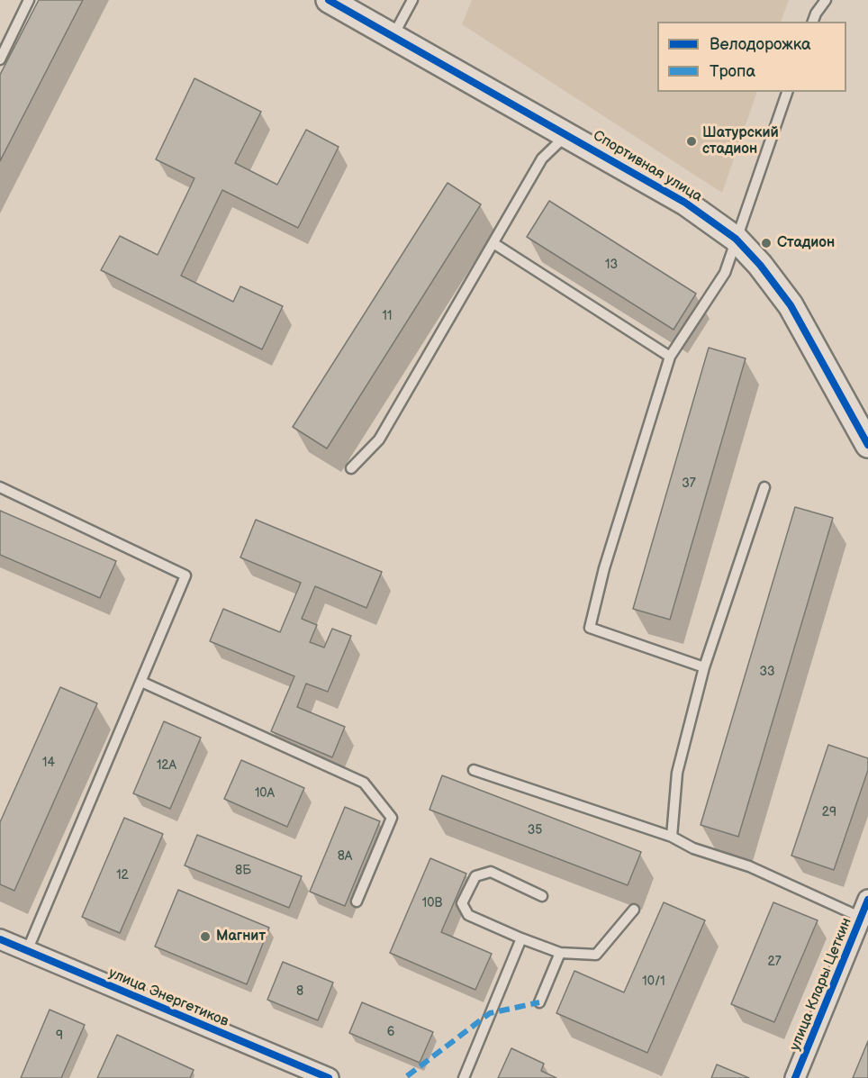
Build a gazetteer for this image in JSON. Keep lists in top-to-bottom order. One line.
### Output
{"streets":{"street":["Спортивная улица","улица Клары Цеткин","улица Энергетиков"]},"places":["Шатурский стадион","Стадион","Магнит"],"house_numbers":["13","11","37","33","14","12А","10А","29","35","8А","8Б","12","10В","27","10/1","8","6","9"],"legend":["Велодорожка","Тропа"]}
